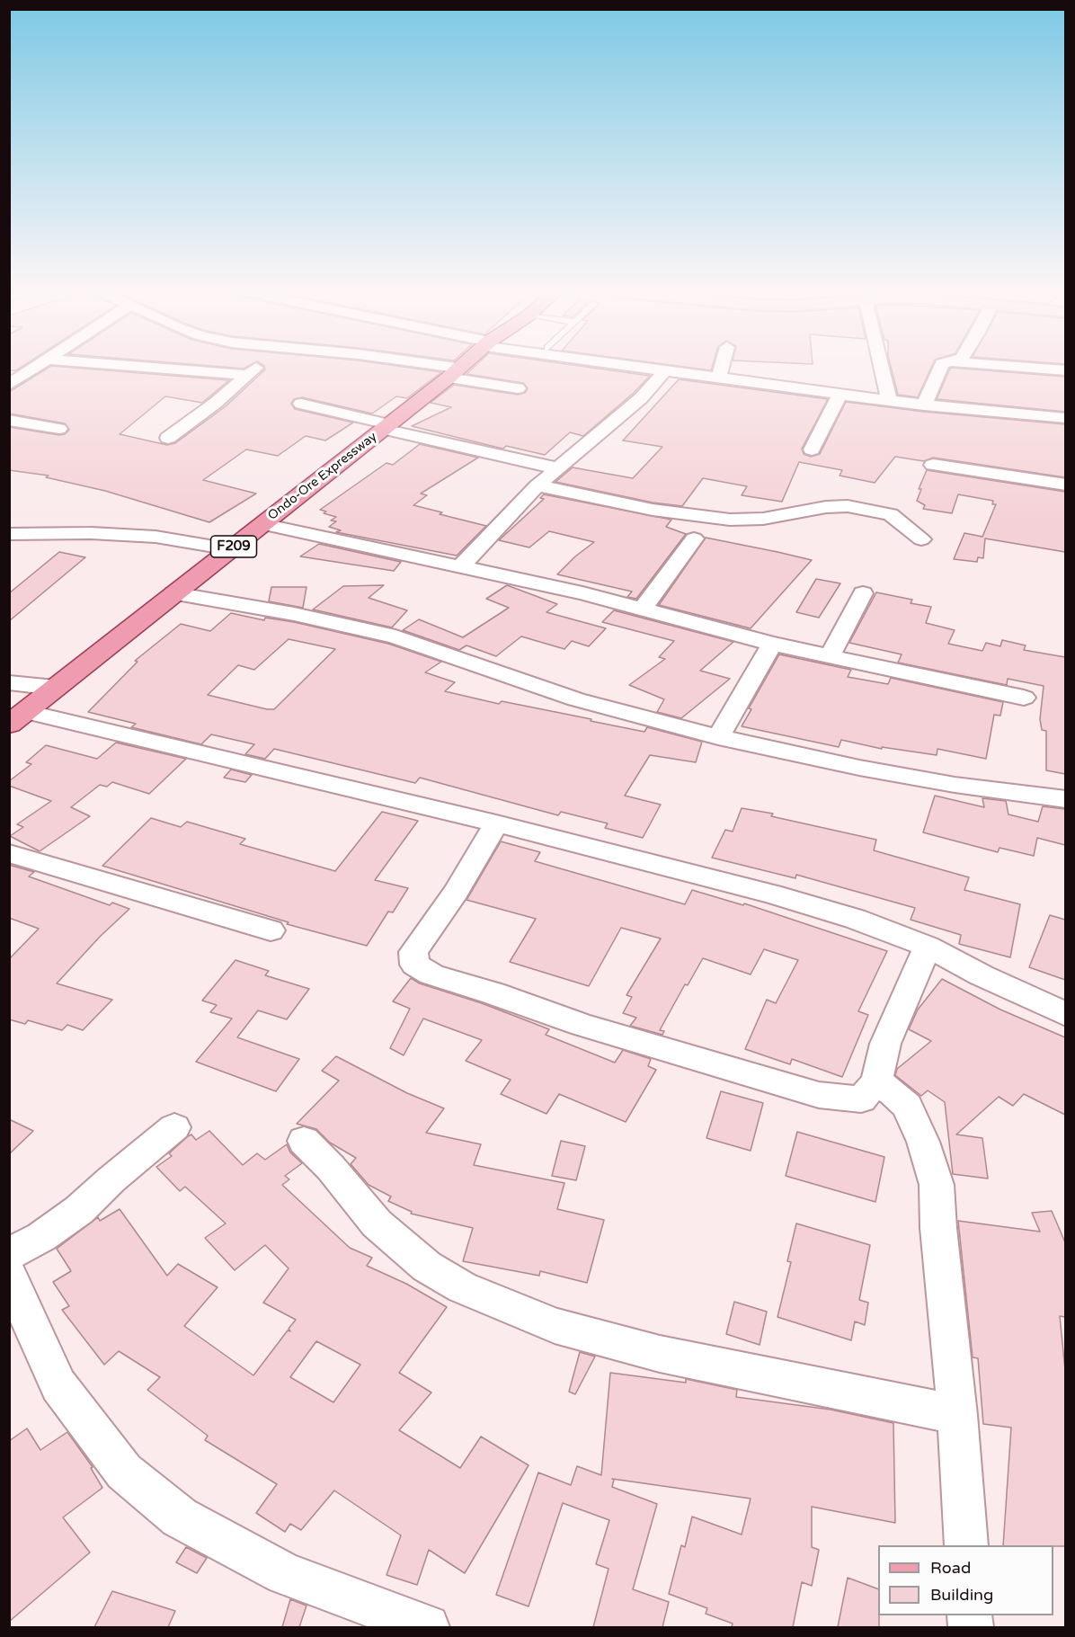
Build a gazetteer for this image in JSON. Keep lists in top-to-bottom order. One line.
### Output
{"streets":{"main road":["Ondo-Ore Expressway","F209"]},"crossings":[["Ondo-Ore Expressway","F209"]],"legend":["Road","Building"]}
